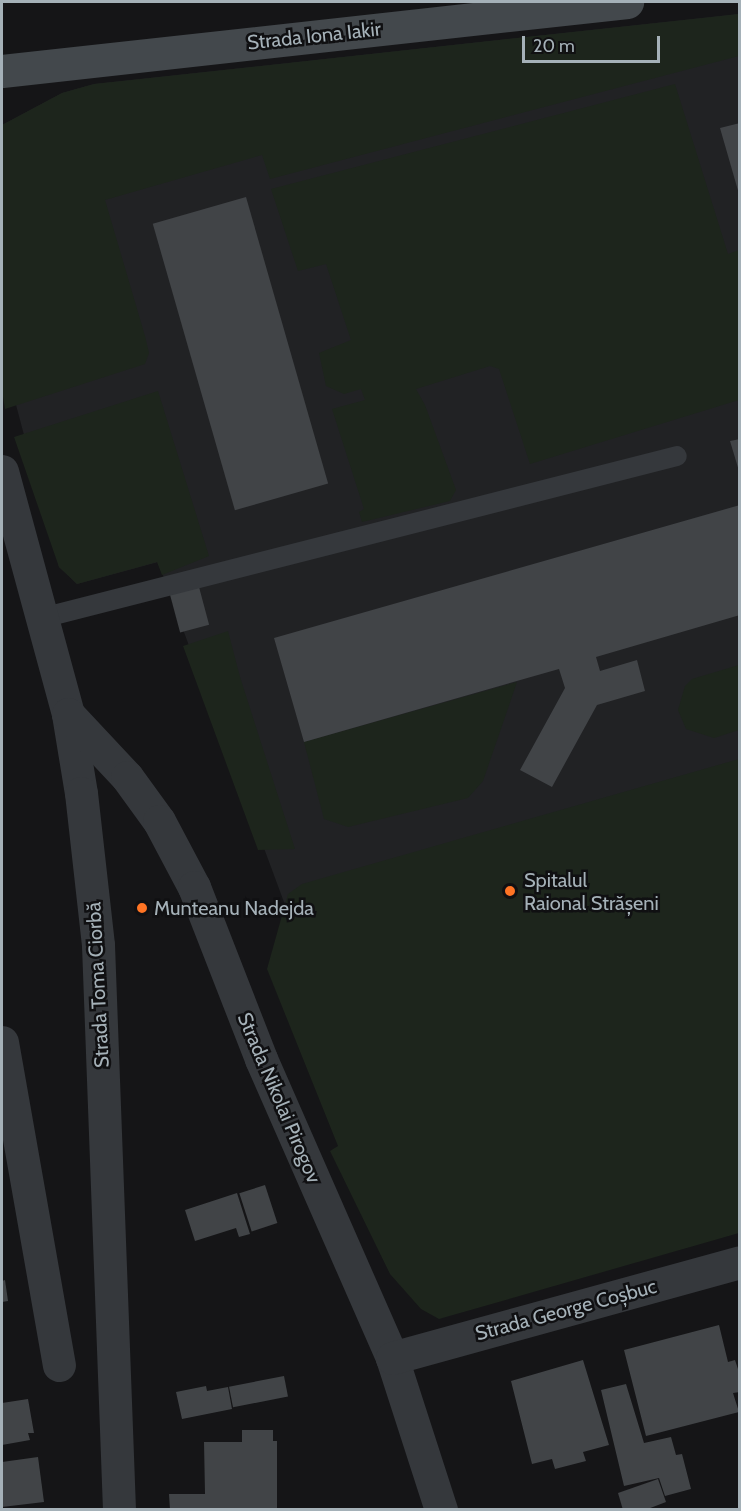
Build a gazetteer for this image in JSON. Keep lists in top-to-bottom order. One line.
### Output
{"streets":{"street":["Strada Iona Iakir","Strada Toma Ciorbă","Strada Nikolai Pirogov","Strada George Coșbuc"]},"crossings":[["Strada Toma Ciorbă","Strada Nikolai Pirogov"],["Strada Nikolai Pirogov","Strada George Coșbuc"]],"places":["Spitalul Raional Strășeni","Munteanu Nadejda"],"scale_bar":"20 m"}
